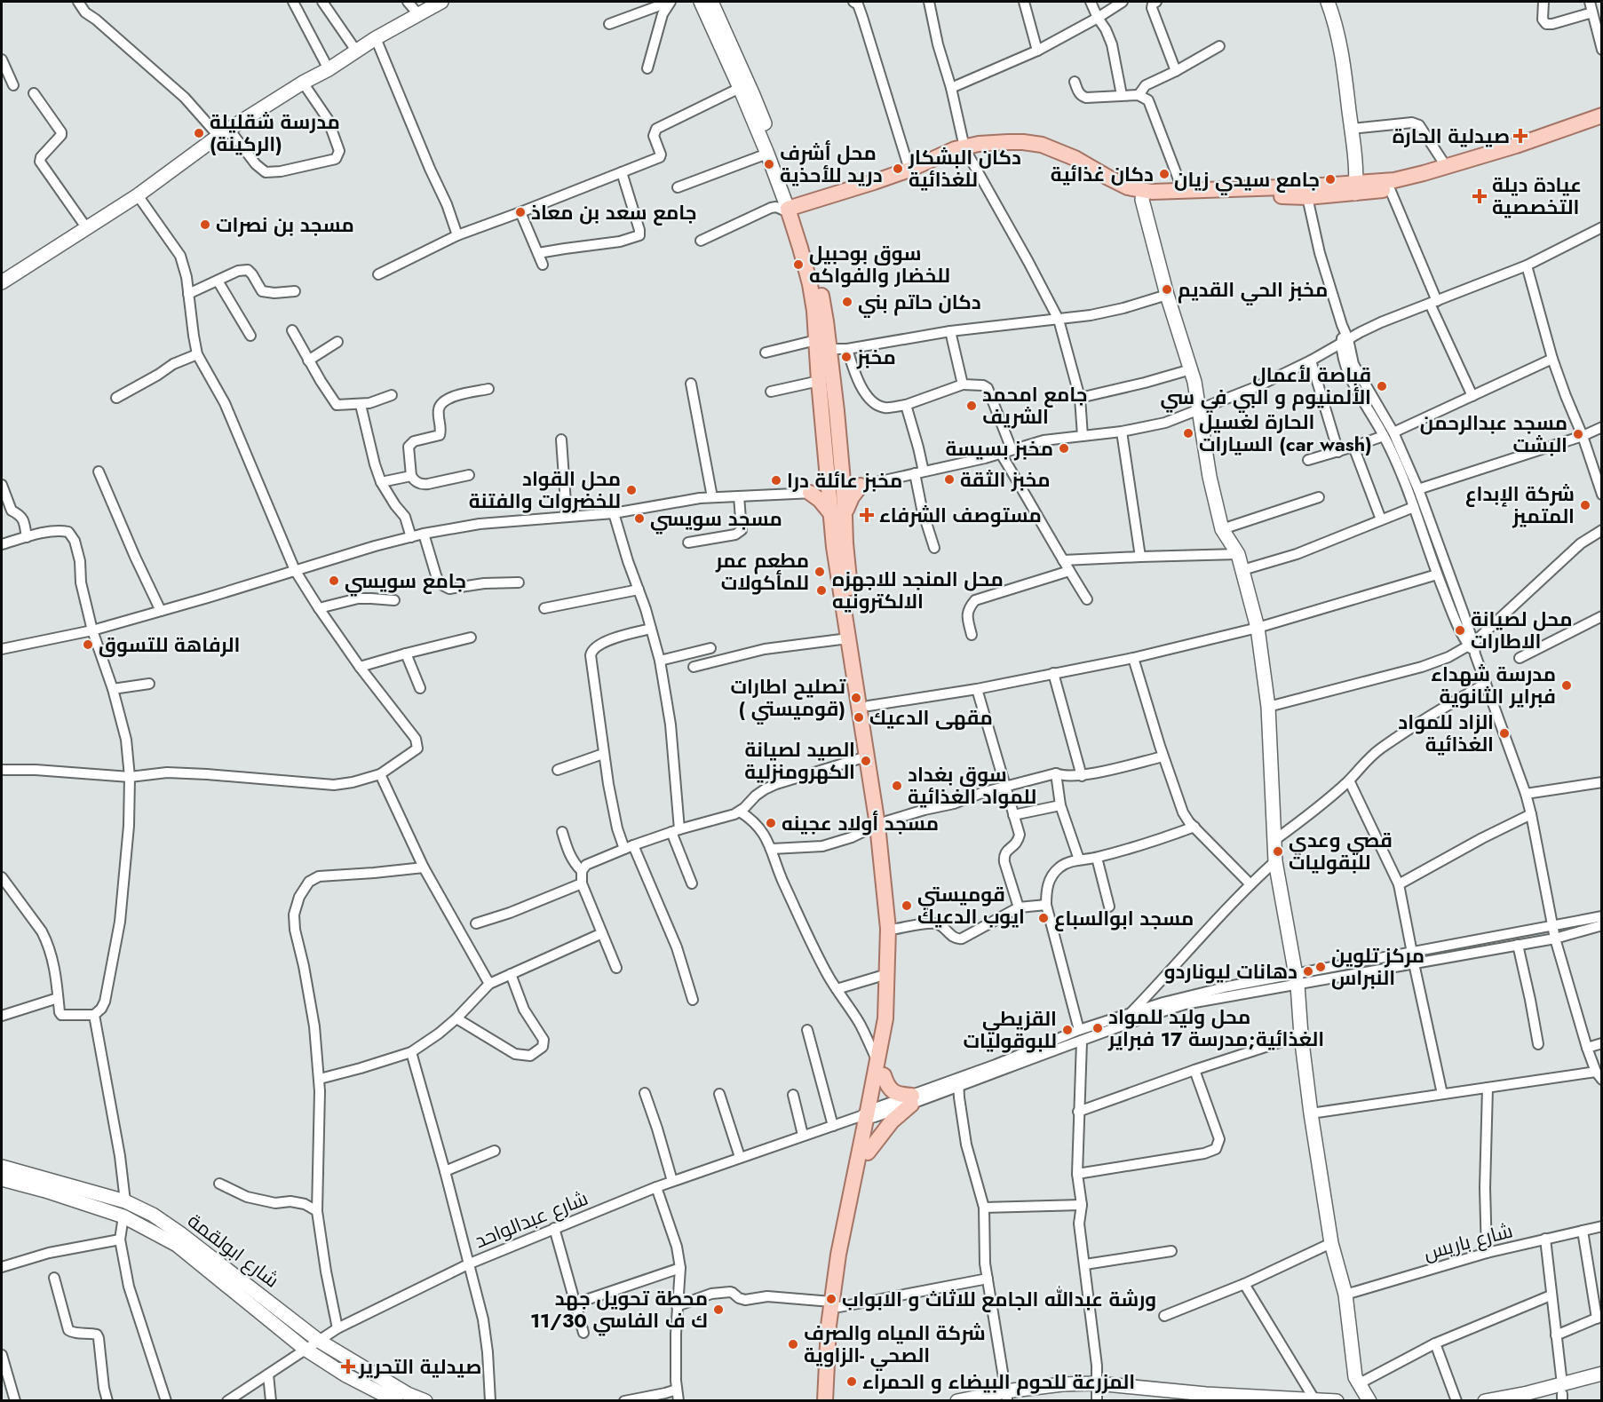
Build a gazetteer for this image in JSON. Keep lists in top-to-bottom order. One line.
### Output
{"streets":{"street":["شارع عبدالواحد","شارع باريس","شارع ابولقمة"]},"crossings":[["شارع عبدالواحد","شارع ابولقمة"]],"places":{"other":["مدرسة شقليلة (الركينة)","محل أشرف دريد للأحذية","دكان البشكار للغذائية","دكان غذائية","جامع سيدي زيان","جامع سعد بن معاذ","مسجد بن نصرات","سوق بوحبيل للخضار والفواكه","مخبز الحي القديم","دكان حاتم بني","مخبز","قباصة لأعمال الألمنيوم و البي في سي","جامع امحمد الشريف","الحارة لغسيل السيارات (car wash)","مسجد عبدالرحمن البشت","مخبز بسيسة","مخبز الثقة","مخبز عائلة درا","محل القواد للخضروات والفتنة","شركة الإبداع المتميز","مسجد سويسي","مطعم عمر للمأكولات","جامع سويسي","محل المنجد للاجهزه الالكترونيه","محل لصيانة الاطارات","الرفاهة للتسوق","مدرسة شهداء فبراير الثانوية","تصليح اطارات ( قوميستي)","مقهى الدعيك","الزاد للمواد الغذائية","الصيد لصيانة الكهرومنزلية","سوق بغداد للمواد الغذائية","مسجد أولاد عجينه","قصي وعدي للبقوليات","قوميستي ايوب الدعيك","مسجد ابوالسباع","مركز تلوين النبراس","دهانات ليوناردو","محل وليد للمواد الغذائية;مدرسة 17 فبراير","القزيطي للبوقوليات","ورشة عبدالله الجامع للاثاث و الابواب","محطة تحويل جهد 11/30 ك ف الفاسي","شركة المياه والصرف الصحي -الزاوية","المزرعة للحوم البيضاء و الحمراء"],"health":["صيدلية الحارة","عيادة ديلة التخصصية","مستوصف الشرفاء","صيدلية التحرير"]}}
